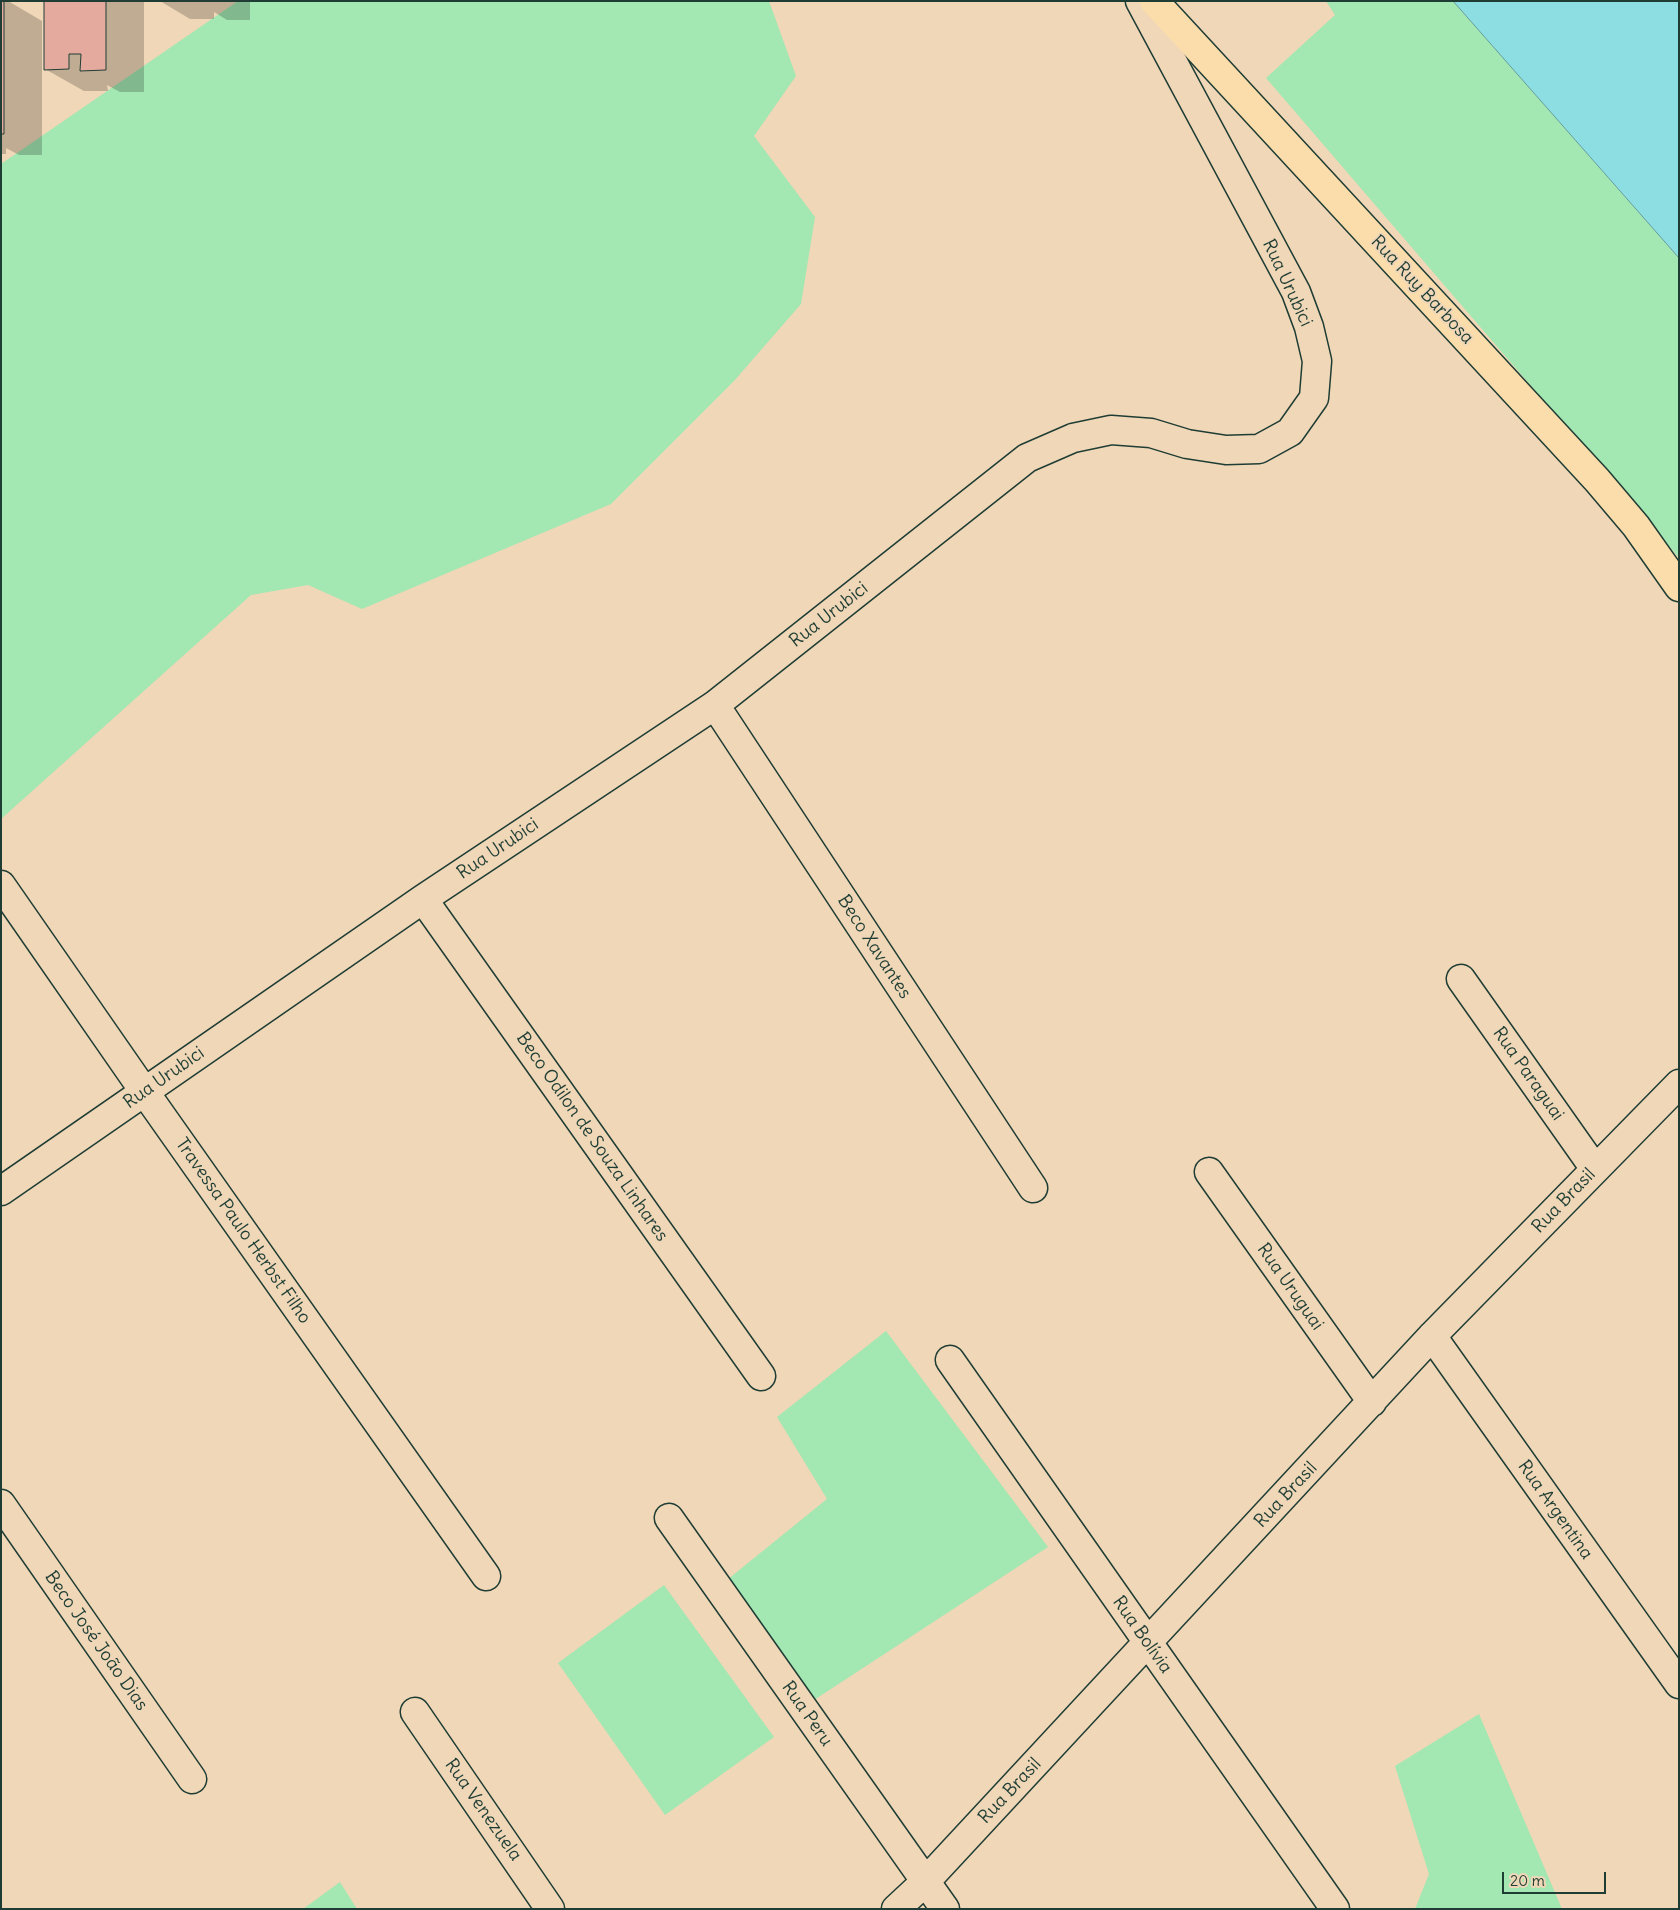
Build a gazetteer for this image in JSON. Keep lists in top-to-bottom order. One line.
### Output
{"streets":{"main road":["Rua Ruy Barbosa"],"street":["Rua Urubici","Beco Xavantes","Rua Paraguai","Beco Odilon de Souza Linhares","Rua Brasil","Travessa Paulo Herbst Filho","Rua Uruguai","Rua Argentina","Rua Bolívia","Beco José João Dias","Rua Peru","Rua Venezuela"]},"crossings":[["Rua Urubici","Beco Xavantes"],["Rua Urubici","Beco Odilon de Souza Linhares"],["Rua Urubici","Travessa Paulo Herbst Filho"],["Rua Paraguai","Rua Brasil"],["Rua Brasil","Rua Uruguai"],["Rua Brasil","Rua Argentina"],["Rua Brasil","Rua Bolívia"],["Rua Brasil","Rua Peru"]],"scale_bar":"20 m"}
